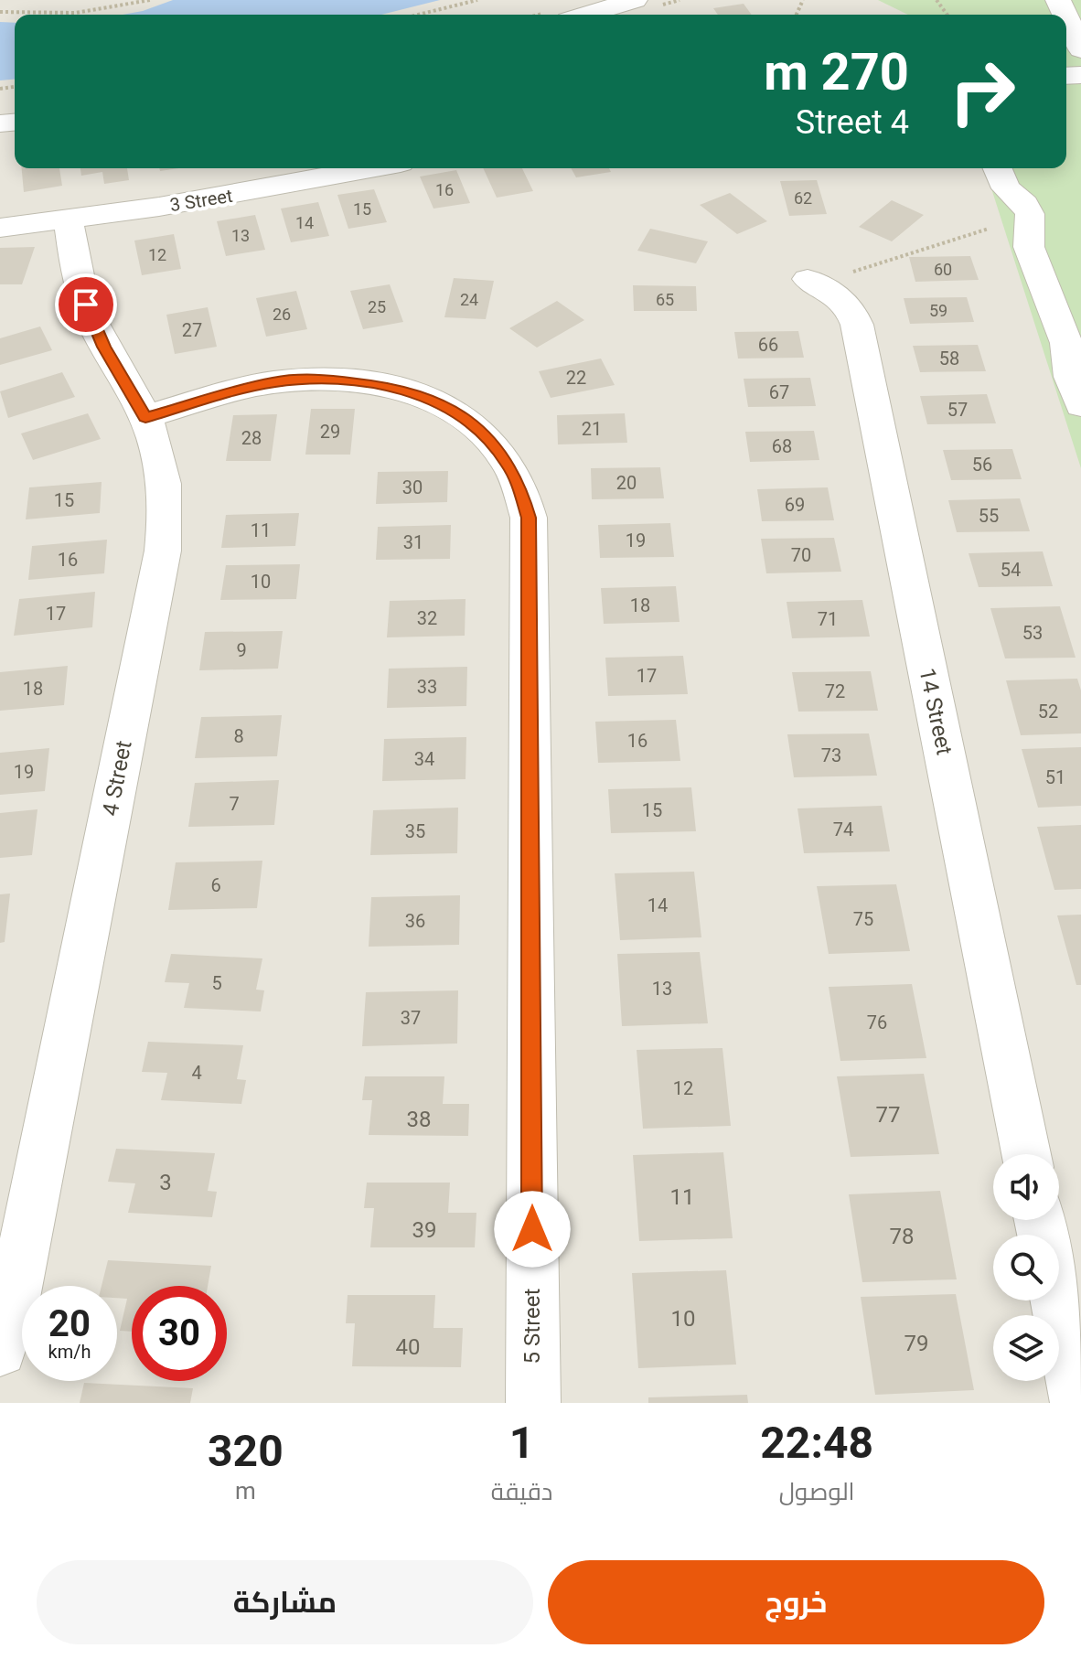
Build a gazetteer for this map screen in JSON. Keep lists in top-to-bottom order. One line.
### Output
{"streets":{"street":["3 Street","14 Street","4 Street","5 Street"]},"crossings":[["3 Street","4 Street"],["4 Street","5 Street"]],"house_numbers":["16","62","15","14","13","12","60","24","65","25","59","26","27","66","58","22","67","57","21","29","28","68","56","20","30","15","69","55","11","19","31","70","16","54","10","18","17","32","71","53","9","17","33","18","72","52","8","16","73","34","19","51","7","15","74","35","6","14","75","36","5","13","37","76","4","12","77","38","3","11","39","78","10","79","40"],"page":{"turn":["270 m","4 Street"],"speed":"20 km/h","limit":"30","eta":["22:48","الوصول","1","دقيقة","320","m"],"buttons":["خروج","مشاركة"]}}
